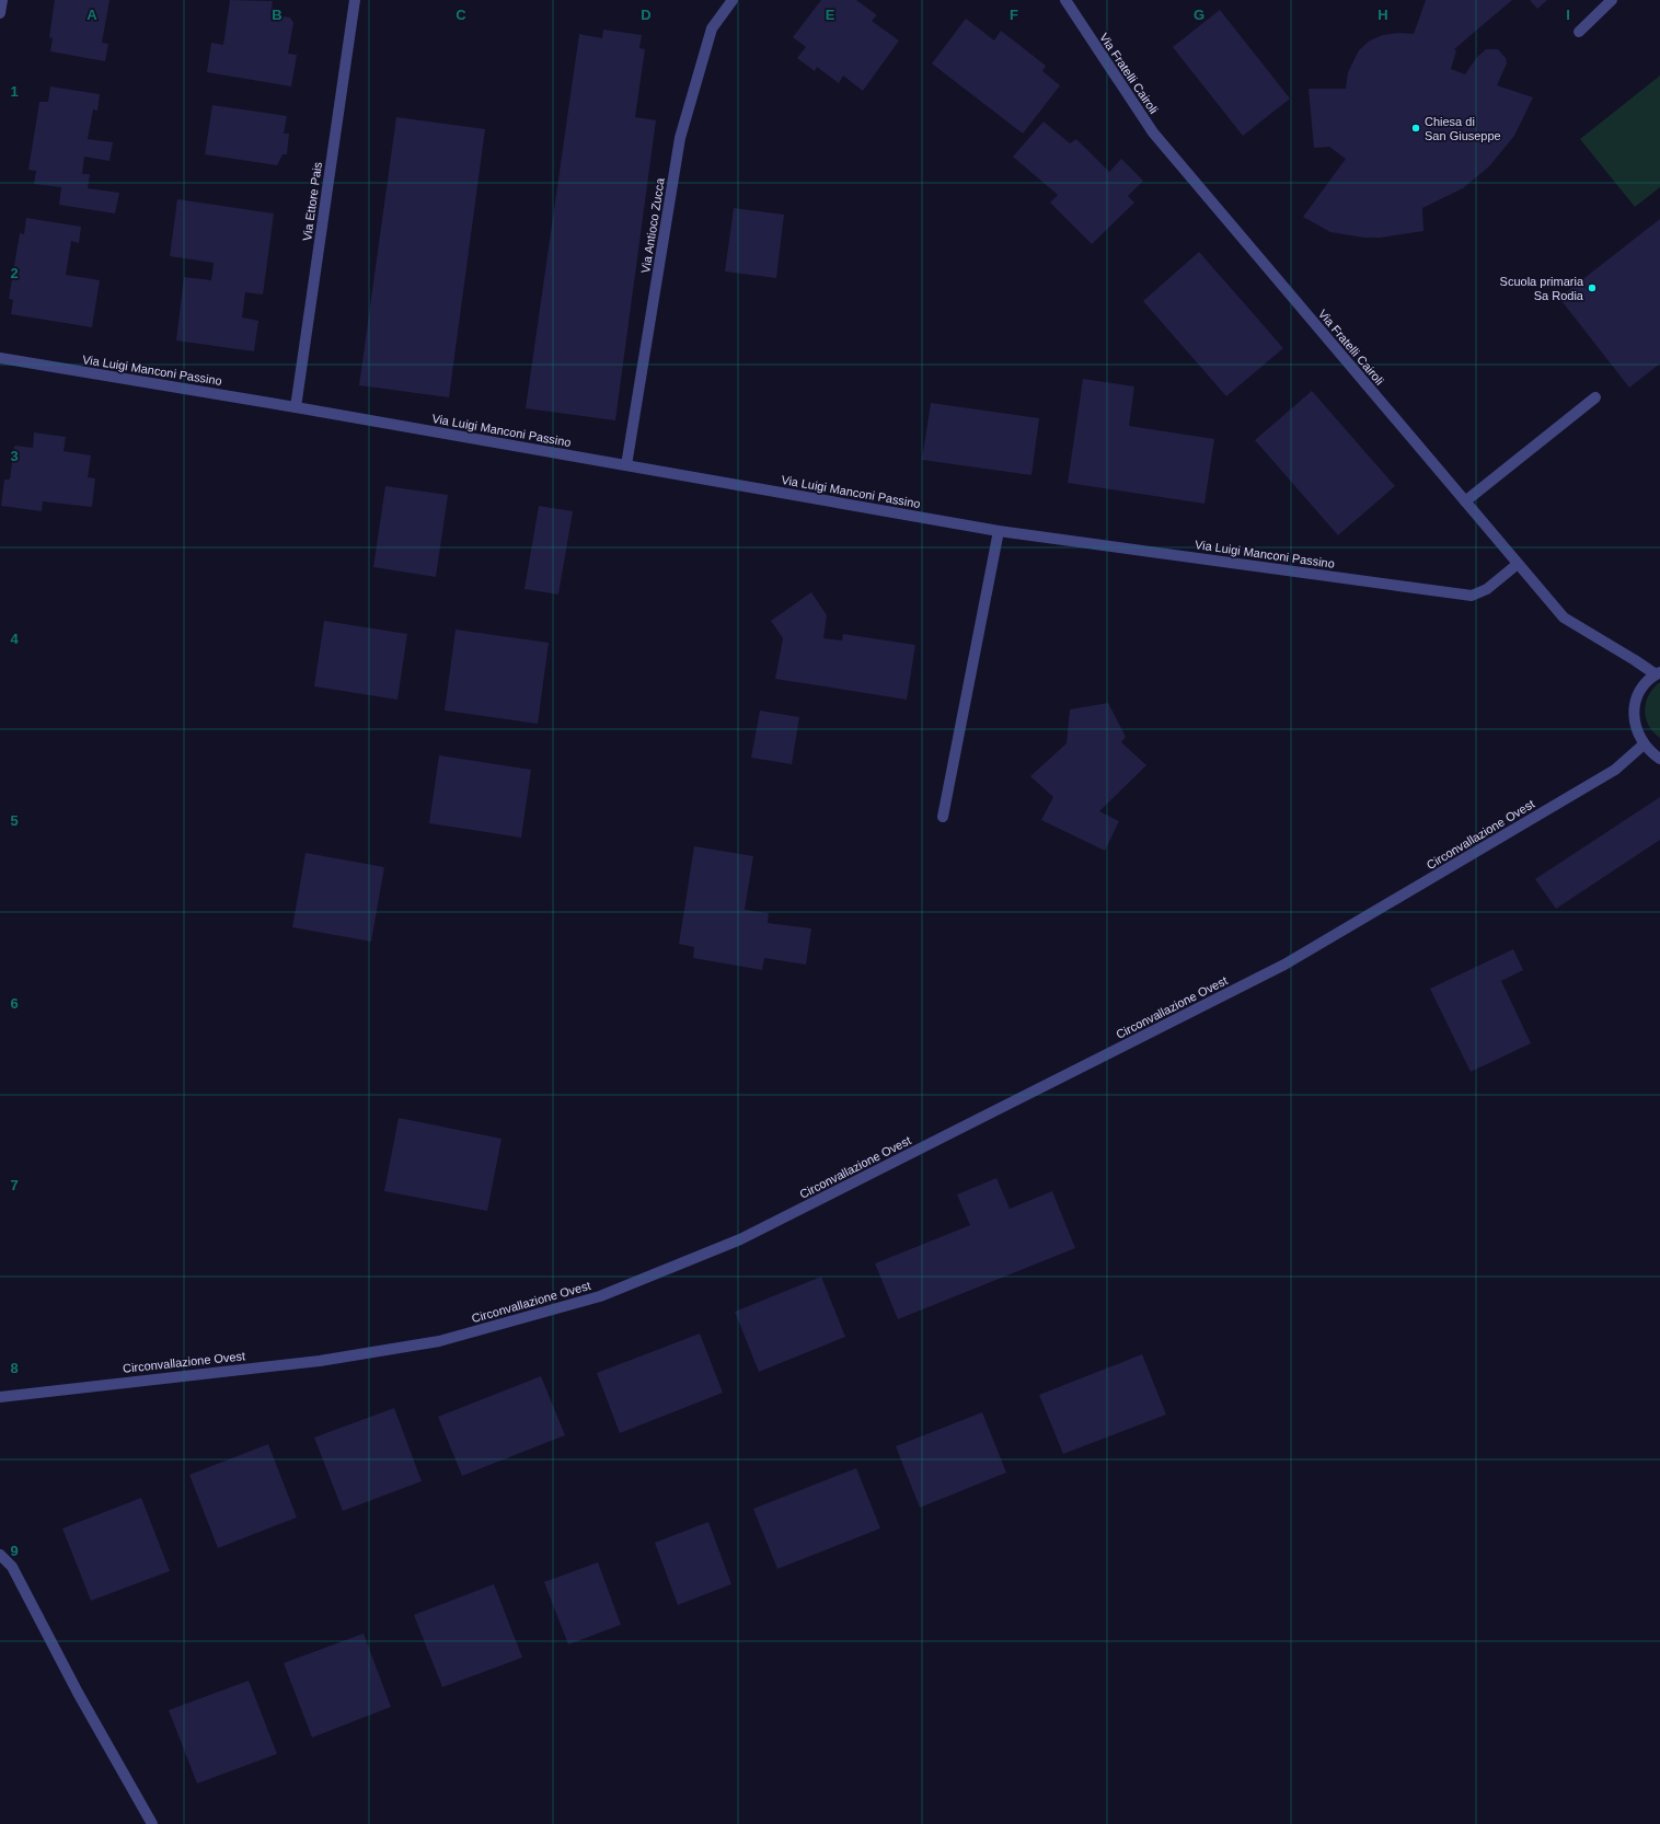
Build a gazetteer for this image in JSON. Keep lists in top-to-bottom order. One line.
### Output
{"streets":{"street":["Via Fratelli Cairoli","Via Ettore Pais","Via Antioco Zucca","Via Luigi Manconi Passino","Circonvallazione Ovest"]},"crossings":[["Via Fratelli Cairoli","Via Luigi Manconi Passino"],["Via Ettore Pais","Via Luigi Manconi Passino"],["Via Antioco Zucca","Via Luigi Manconi Passino"]],"places":["Chiesa di San Giuseppe","Scuola primaria Sa Rodia"],"grid":{"columns":["A","B","C","D","E","F","G","H","I"],"rows":["1","2","3","4","5","6","7","8","9"]}}
